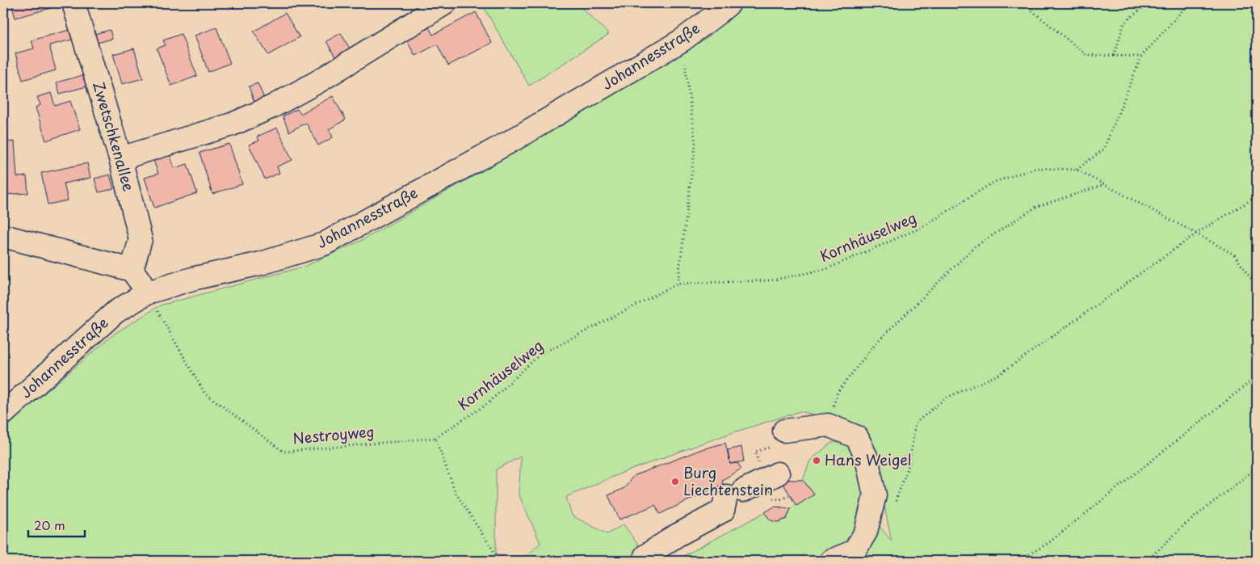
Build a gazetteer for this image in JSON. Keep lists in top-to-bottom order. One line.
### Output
{"streets":{"main road":["Johannesstraße","Zwetschkenallee"],"path":["Kornhäuselweg","Nestroyweg"]},"crossings":[["Johannesstraße","Nestroyweg"],["Kornhäuselweg","Nestroyweg"]],"places":["Hans Weigel","Burg Liechtenstein"],"scale_bar":"20 m"}
